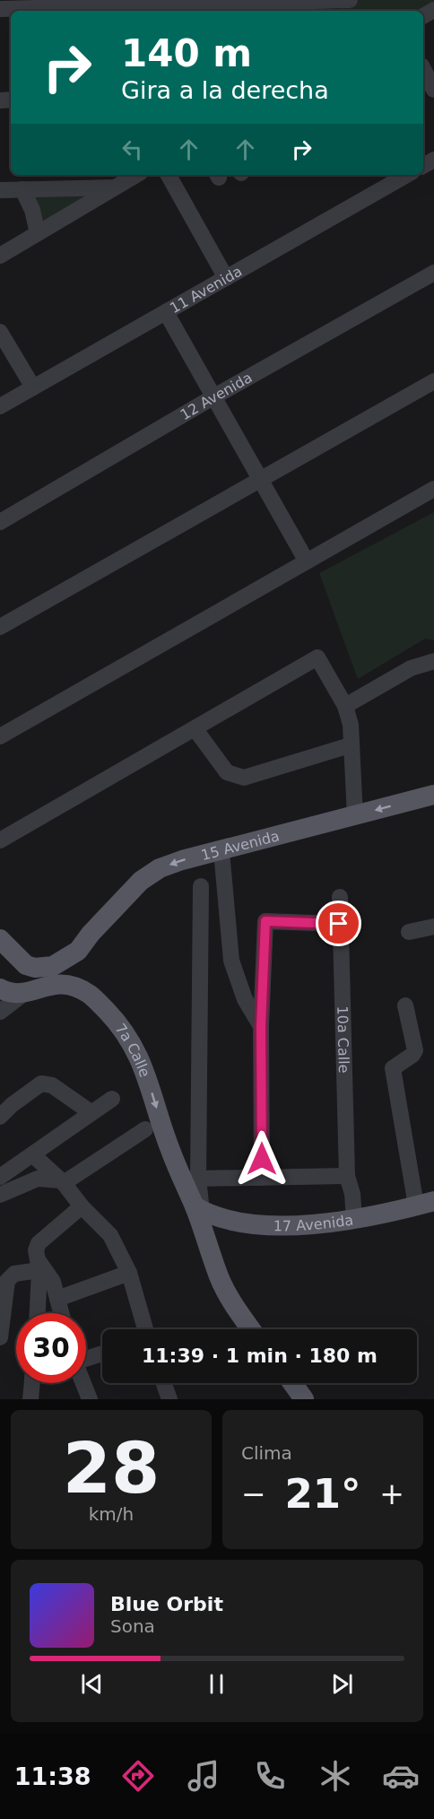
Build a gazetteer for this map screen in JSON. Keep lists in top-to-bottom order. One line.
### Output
{"streets":{"main road":["15 Avenida","7a Calle","17 Avenida"],"street":["11 Avenida","12 Avenida","10a Calle"]},"crossings":[["10a Calle","17 Avenida"],["7a Calle","17 Avenida"]],"one_way":["15 Avenida","7a Calle"],"page":{"turn":["140 m","Gira a la derecha"],"limit":"30","trip":"11:39 · 1 min · 180 m","tile":[["28","km/h"],"Clima"],"heat":["−","21°","+"],"song":["Blue Orbit","Sona"],"tabs":"11:38"}}
